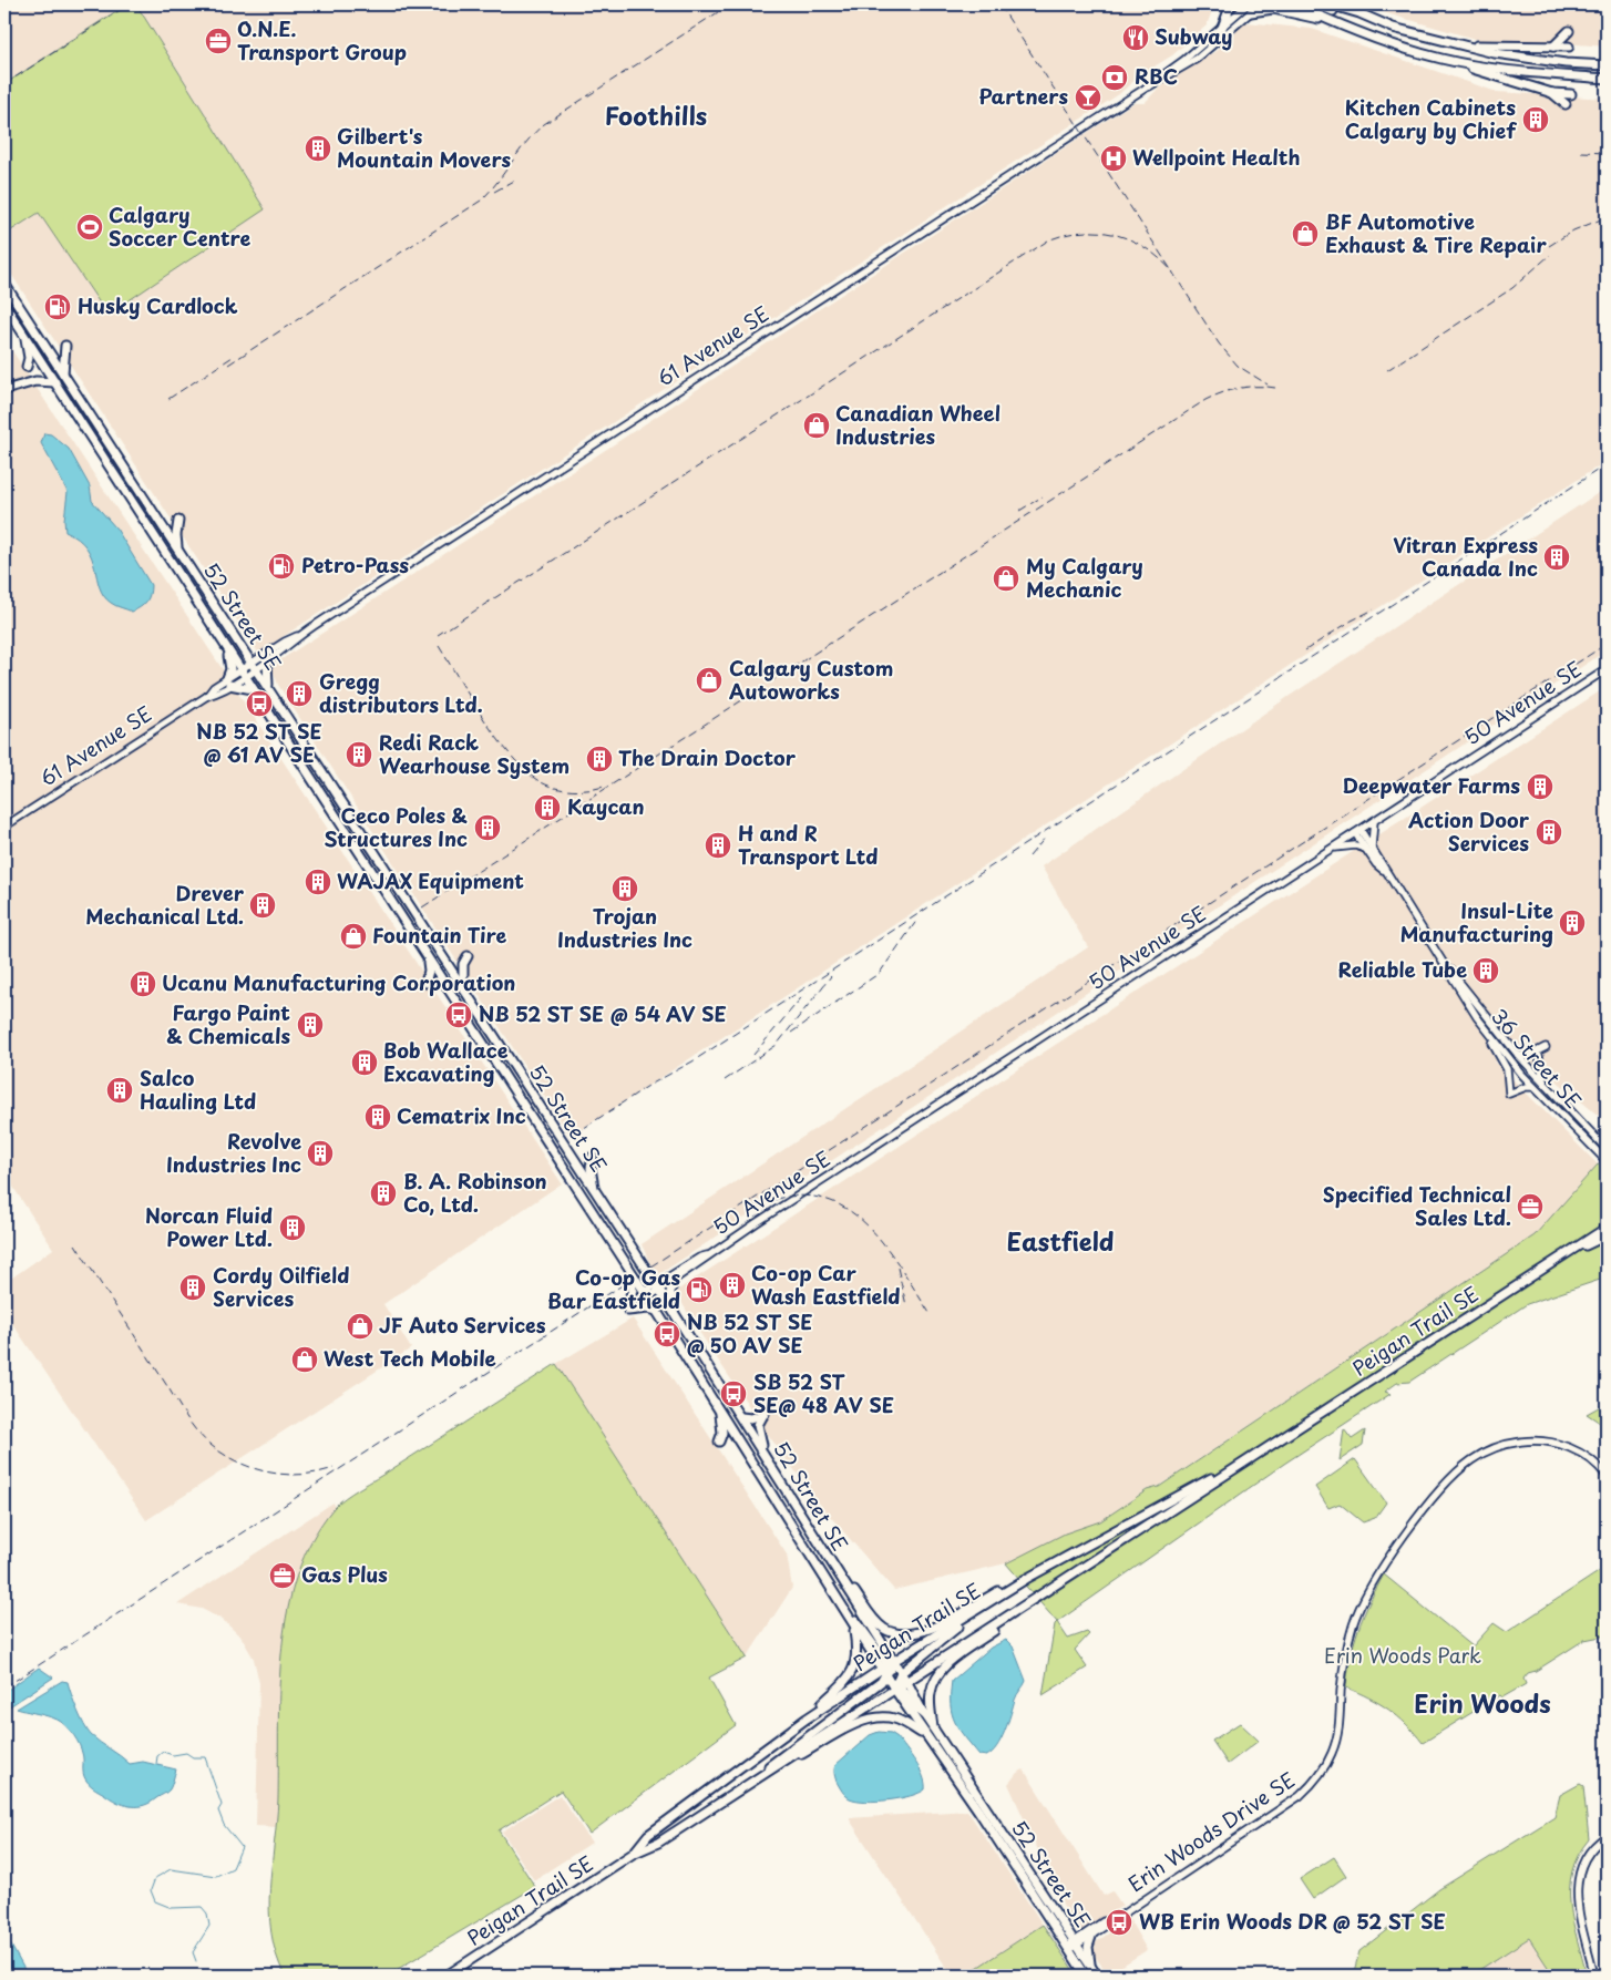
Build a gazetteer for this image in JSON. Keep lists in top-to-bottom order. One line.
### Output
{"streets":{"main road":["52 Street SE","Peigan Trail SE"],"street":["61 Avenue SE","50 Avenue SE","36 Street SE","Erin Woods Drive SE"]},"crossings":[["61 Avenue SE","52 Street SE"],["52 Street SE","50 Avenue SE"],["52 Street SE","Peigan Trail SE"],["52 Street SE","Erin Woods Drive SE"],["50 Avenue SE","36 Street SE"]],"districts":["Foothills","Eastfield","Erin Woods"],"parks":["Erin Woods Park"],"places":{"restaurant":["Subway"],"office":["O.N.E. Transport Group","Specified Technical Sales Ltd.","Gas Plus"],"bank":["RBC"],"bar":["Partners"],"building":["Kitchen Cabinets Calgary by Chief","Gilbert's Mountain Movers","Vitran Express Canada Inc","Gregg distributors Ltd.","Redi Rack Wearhouse System","The Drain Doctor","Deepwater Farms","Kaycan","Ceco Poles & Structures Inc","Action Door Services","H and R Transport Ltd","WAJAX Equipment","Trojan Industries Inc","Drever Mechanical Ltd.","Insul-Lite Manufacturing","Reliable Tube","Ucanu Manufacturing Corporation","Fargo Paint & Chemicals","Bob Wallace Excavating","Salco Hauling Ltd","Cematrix Inc","Revolve Industries Inc","B. A. Robinson Co, Ltd.","Norcan Fluid Power Ltd.","Co-op Car Wash Eastfield","Cordy Oilfield Services"],"hospital":["Wellpoint Health"],"sports":["Calgary Soccer Centre"],"shop":["BF Automotive Exhaust & Tire Repair","Canadian Wheel Industries","My Calgary Mechanic","Calgary Custom Autoworks","Fountain Tire","JF Auto Services","West Tech Mobile"],"fuel station":["Husky Cardlock","Petro-Pass","Co-op Gas Bar Eastfield"],"bus stop":["NB 52 ST SE @ 61 AV SE","NB 52 ST SE @ 54 AV SE","NB 52 ST SE @ 50 AV SE","SB 52 ST SE@ 48 AV SE","WB Erin Woods DR @ 52 ST SE"]}}
